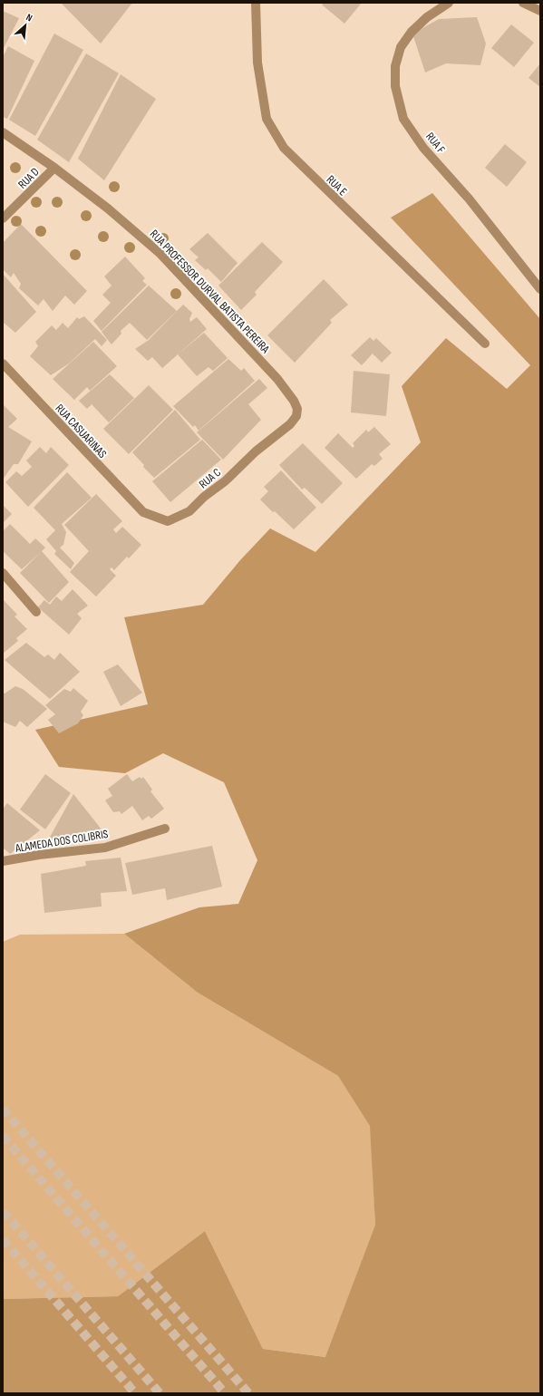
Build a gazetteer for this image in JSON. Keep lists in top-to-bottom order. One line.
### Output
{"streets":{"street":["RUA F","RUA D","RUA E","RUA PROFESSOR DURVAL BATISTA PEREIRA","RUA CASUARINAS","RUA C","ALAMEDA DOS COLIBRIS"]},"crossings":[["RUA D","RUA PROFESSOR DURVAL BATISTA PEREIRA"],["RUA PROFESSOR DURVAL BATISTA PEREIRA","RUA C"],["RUA CASUARINAS","RUA C"]],"north":"top right"}
